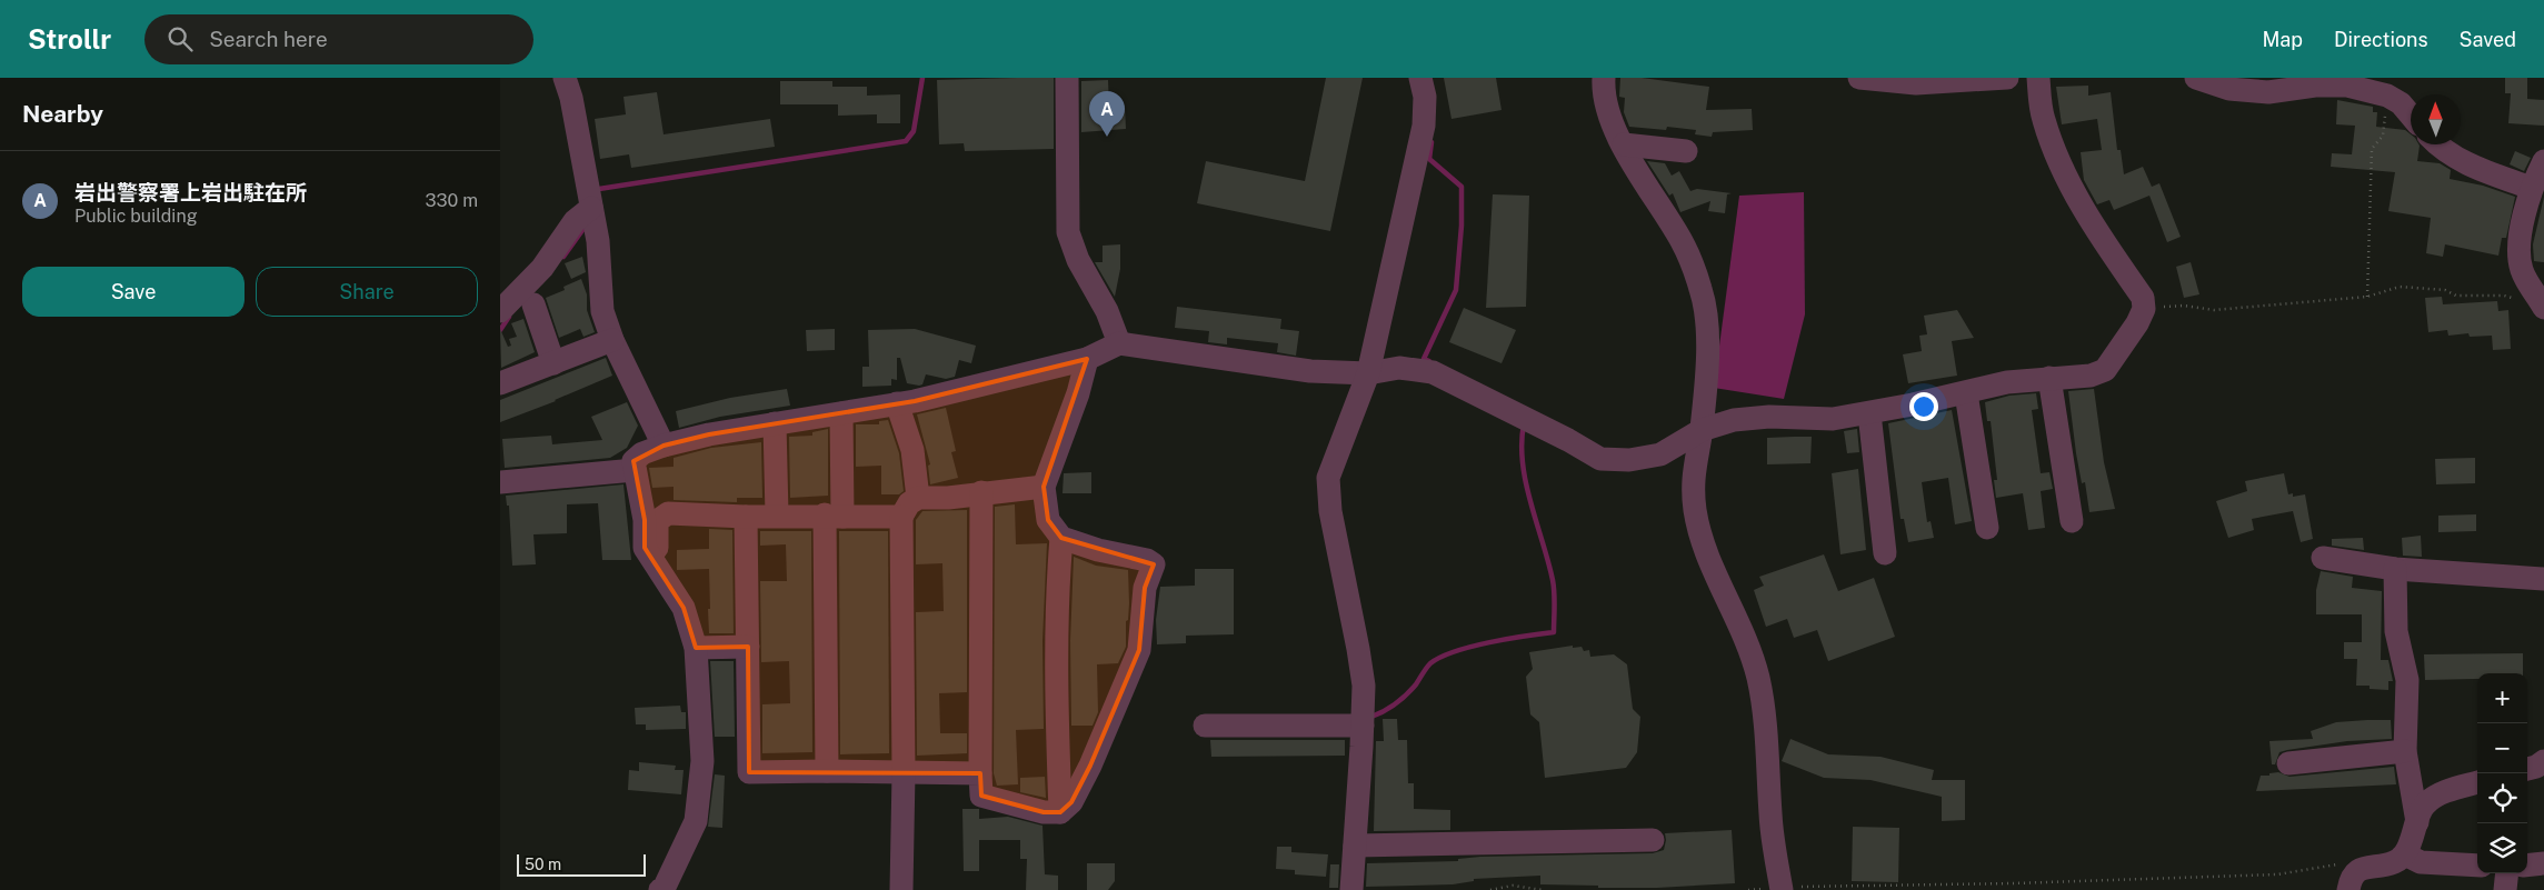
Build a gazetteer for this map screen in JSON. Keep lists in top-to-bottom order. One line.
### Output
{"scale_bar":"50 m","north":"top","page":{"header":"Strollr","search":"Search here","nav":["Map","Directions","Saved"],"heading":"Nearby","pins":"A","list":[{"mark":"A","name":"岩出警察署上岩出駐在所","note":"Public building","value":"330 m"}],"buttons":["Save","Share"],"map_buttons":["+","−"],"scale":"50 m"}}
